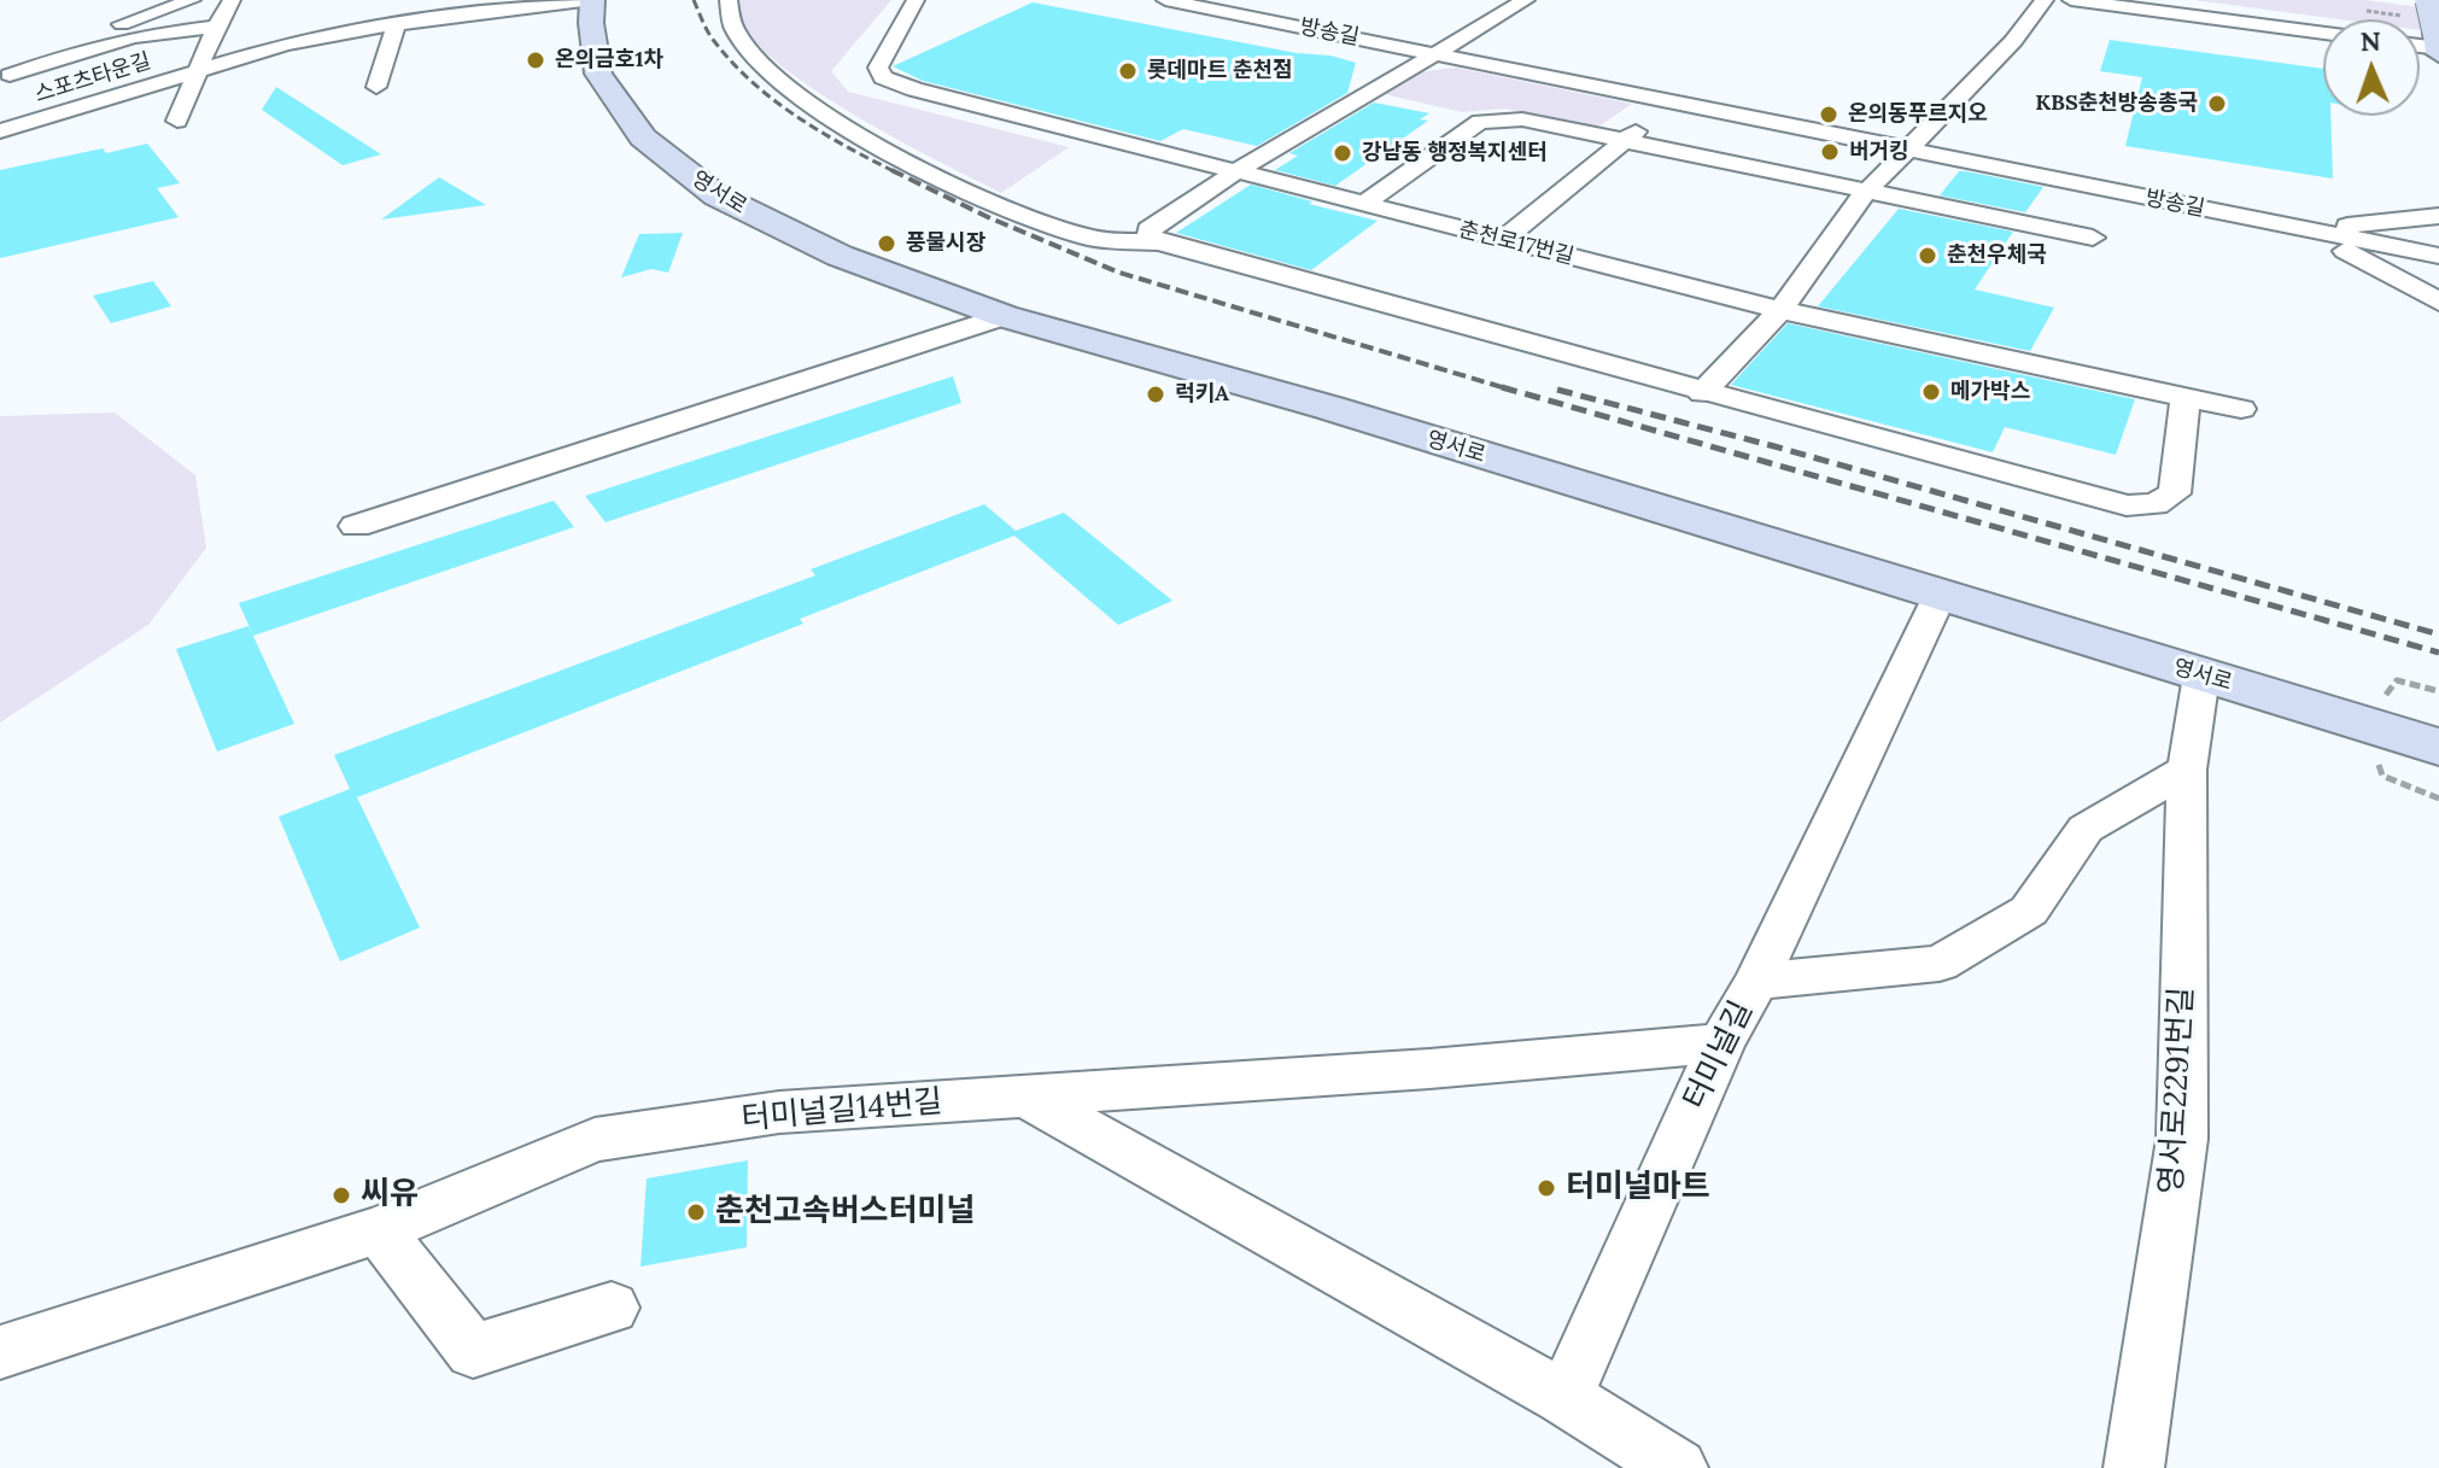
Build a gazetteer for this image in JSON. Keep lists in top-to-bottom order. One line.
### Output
{"streets":{"street":["방송길","스포츠타운길","영서로","춘천로17번길","터미널길","영서로2291번길","터미널길14번길"]},"crossings":[["스포츠타운길","영서로"],["영서로","터미널길"],["영서로","영서로2291번길"],["터미널길","터미널길14번길"]],"places":["온의금호1차","롯데마트 춘천점","KBS춘천방송총국","온의동푸르지오","버거킹","강남동 행정복지센터","풍물시장","춘천우체국","메가박스","럭키A","터미널마트","씨유","춘천고속버스터미널"],"north":"top"}
